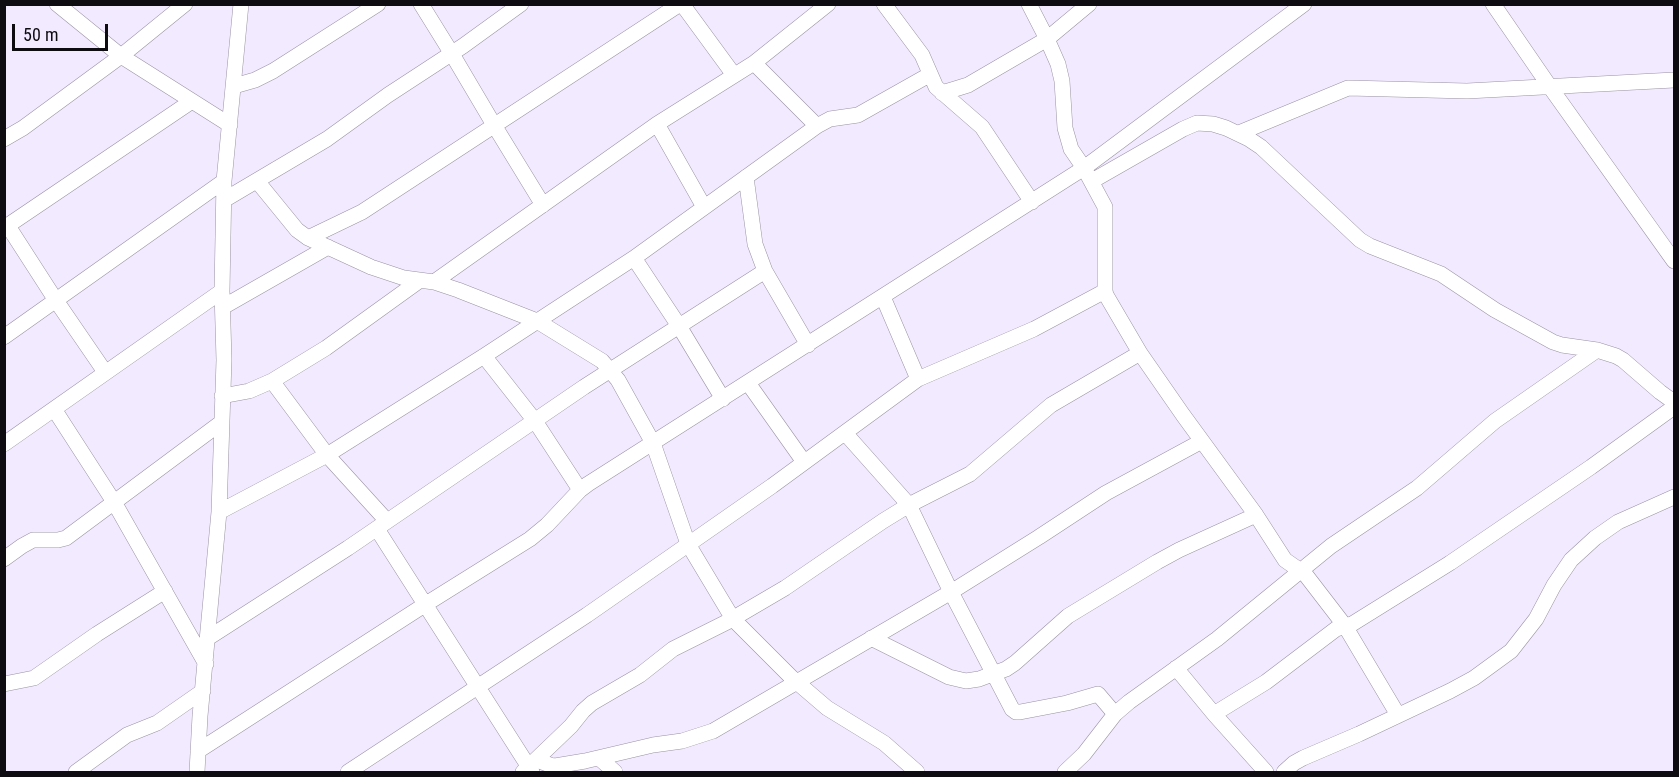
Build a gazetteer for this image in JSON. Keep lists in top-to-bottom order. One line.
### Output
{"scale_bar":"50 m"}
